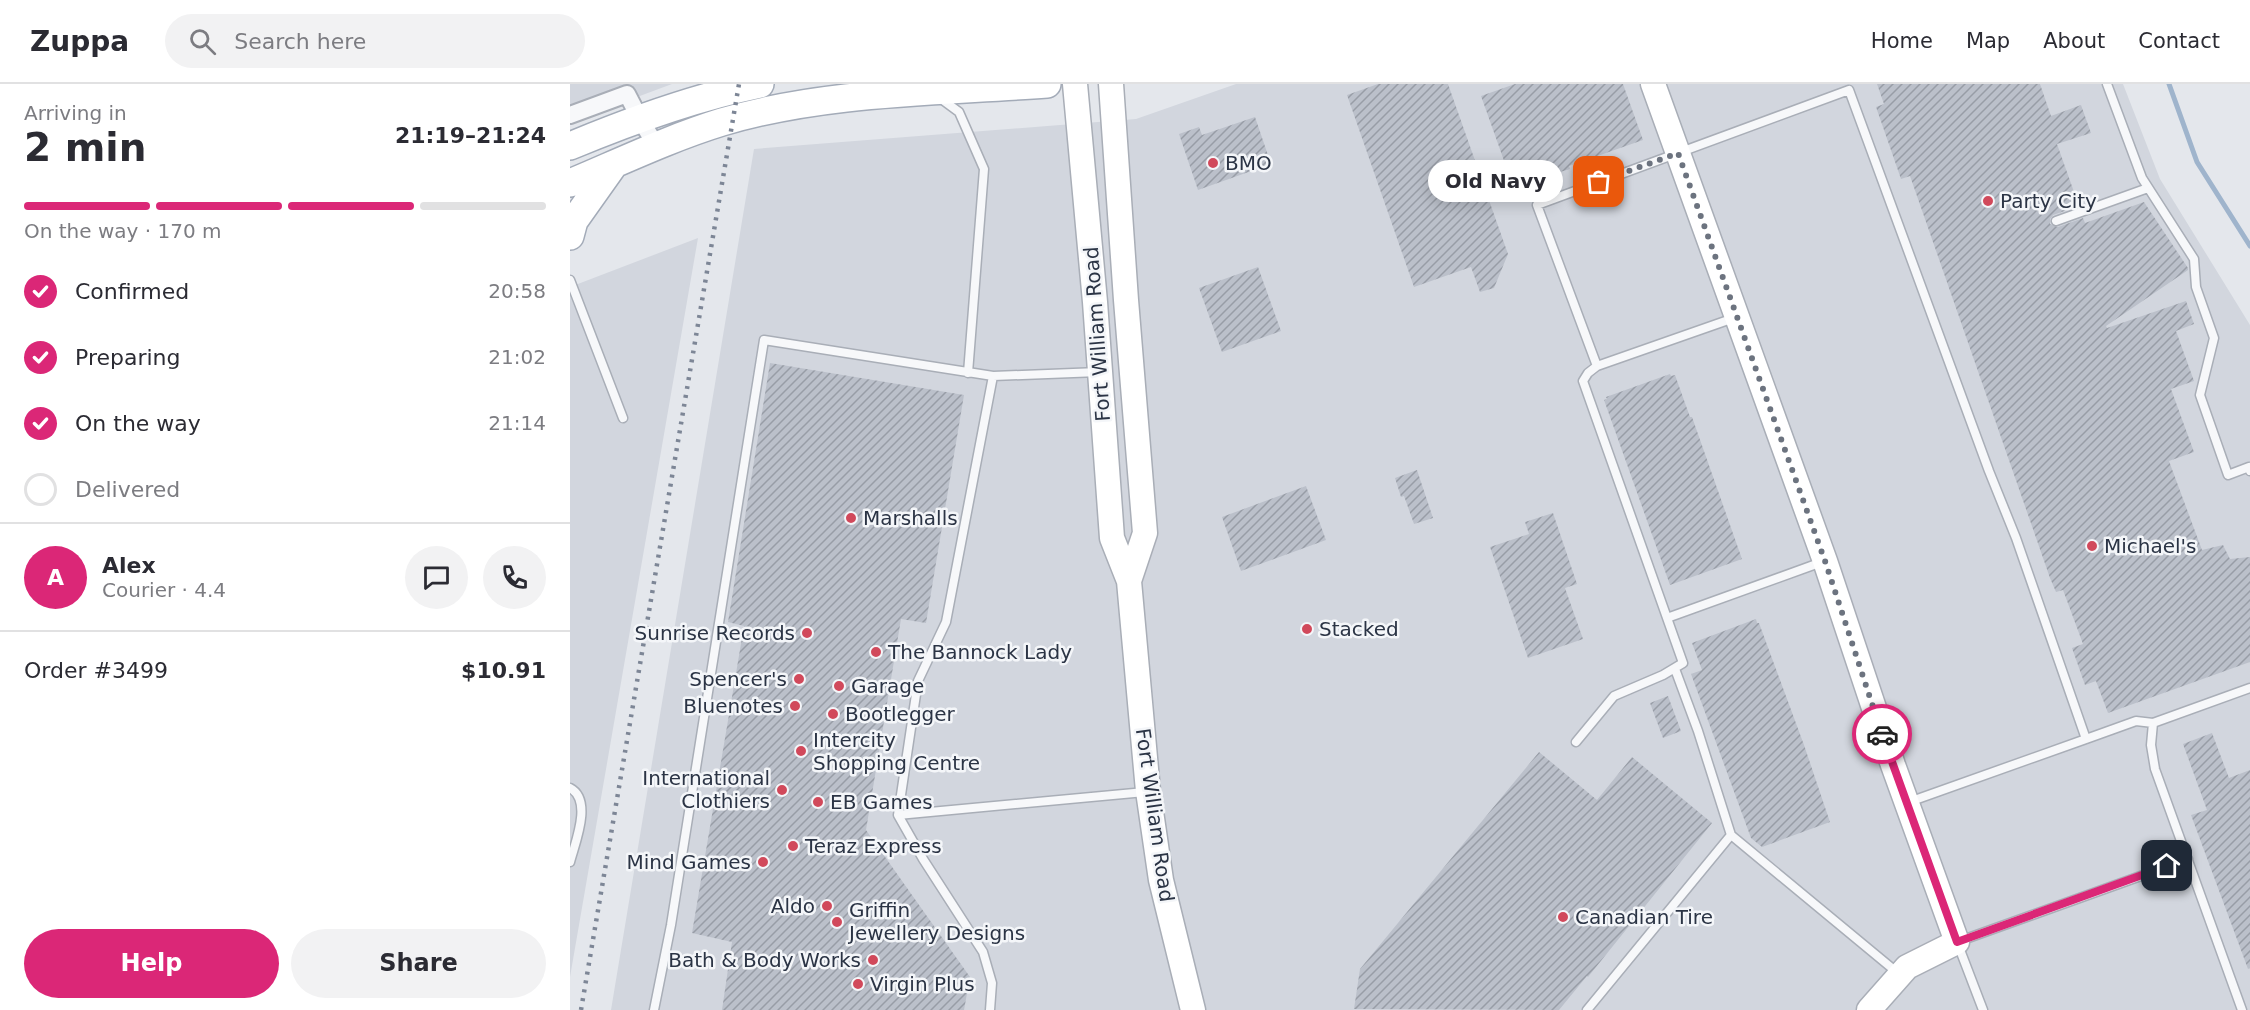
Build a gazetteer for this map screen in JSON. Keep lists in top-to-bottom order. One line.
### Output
{"streets":{"main road":["Fort William Road"]},"places":["BMO","Old Navy","Party City","Marshalls","Michael's","Stacked","Sunrise Records","The Bannock Lady","Spencer's","Garage","Bluenotes","Bootlegger","Intercity Shopping Centre","International Clothiers","EB Games","Teraz Express","Mind Games","Aldo","Canadian Tire","Griffin Jewellery Designs","Bath & Body Works","Virgin Plus"],"page":{"header":"Zuppa","search":"Search here","nav":["Home","Map","About","Contact"],"heading":["2 min","Arriving in","21:19–21:24"],"panel":["Alex","Courier · 4.4","Order #3499","$10.91"],"bubble":"Old Navy","bar":"On the way · 170 m","list":[["Confirmed","20:58"],["Preparing","21:02"],["On the way","21:14"],"Delivered"],"round":"A","buttons":["Help","Share"]}}
